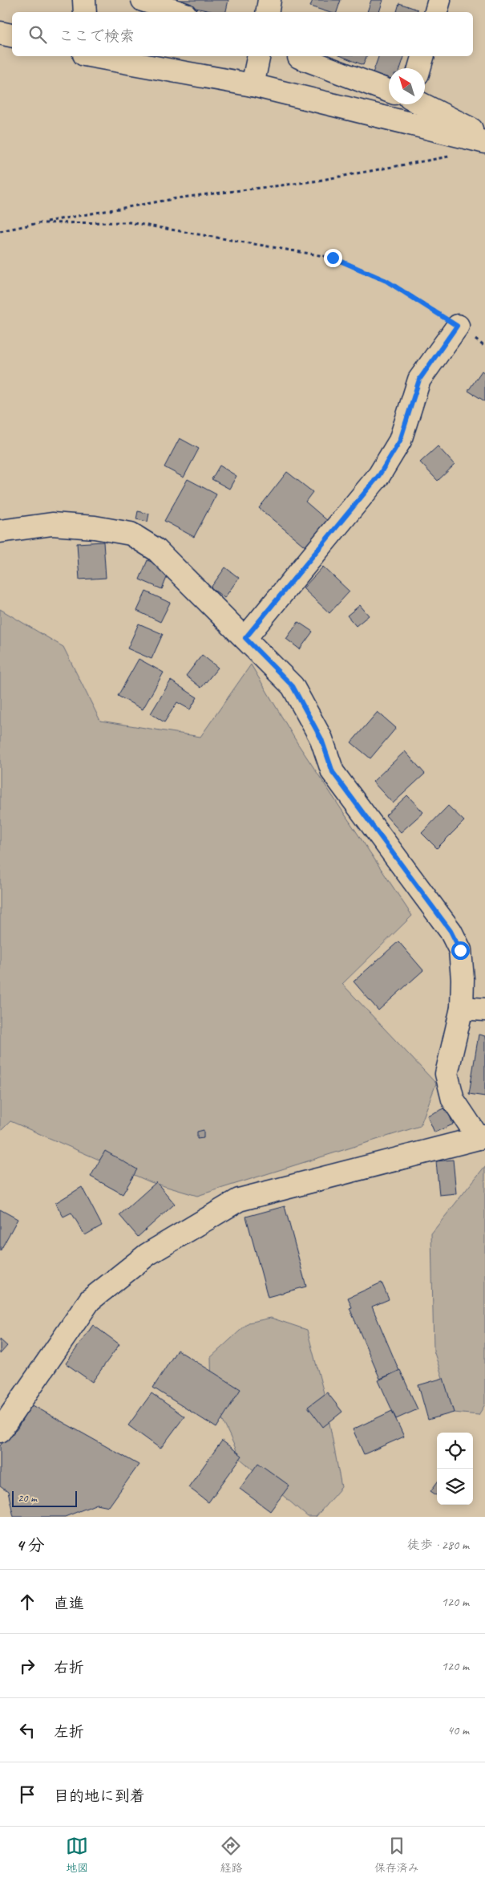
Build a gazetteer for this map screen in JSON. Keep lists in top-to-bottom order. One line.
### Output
{"scale_bar":"20 m","north":"top left","page":{"search":"ここで検索","scale":"20 m","heading":["4 分","徒歩 · 280 m"],"list":[["直進","120 m"],["右折","120 m"],["左折","40 m"],"目的地に到着"],"nav":["地図","経路","保存済み"]}}
